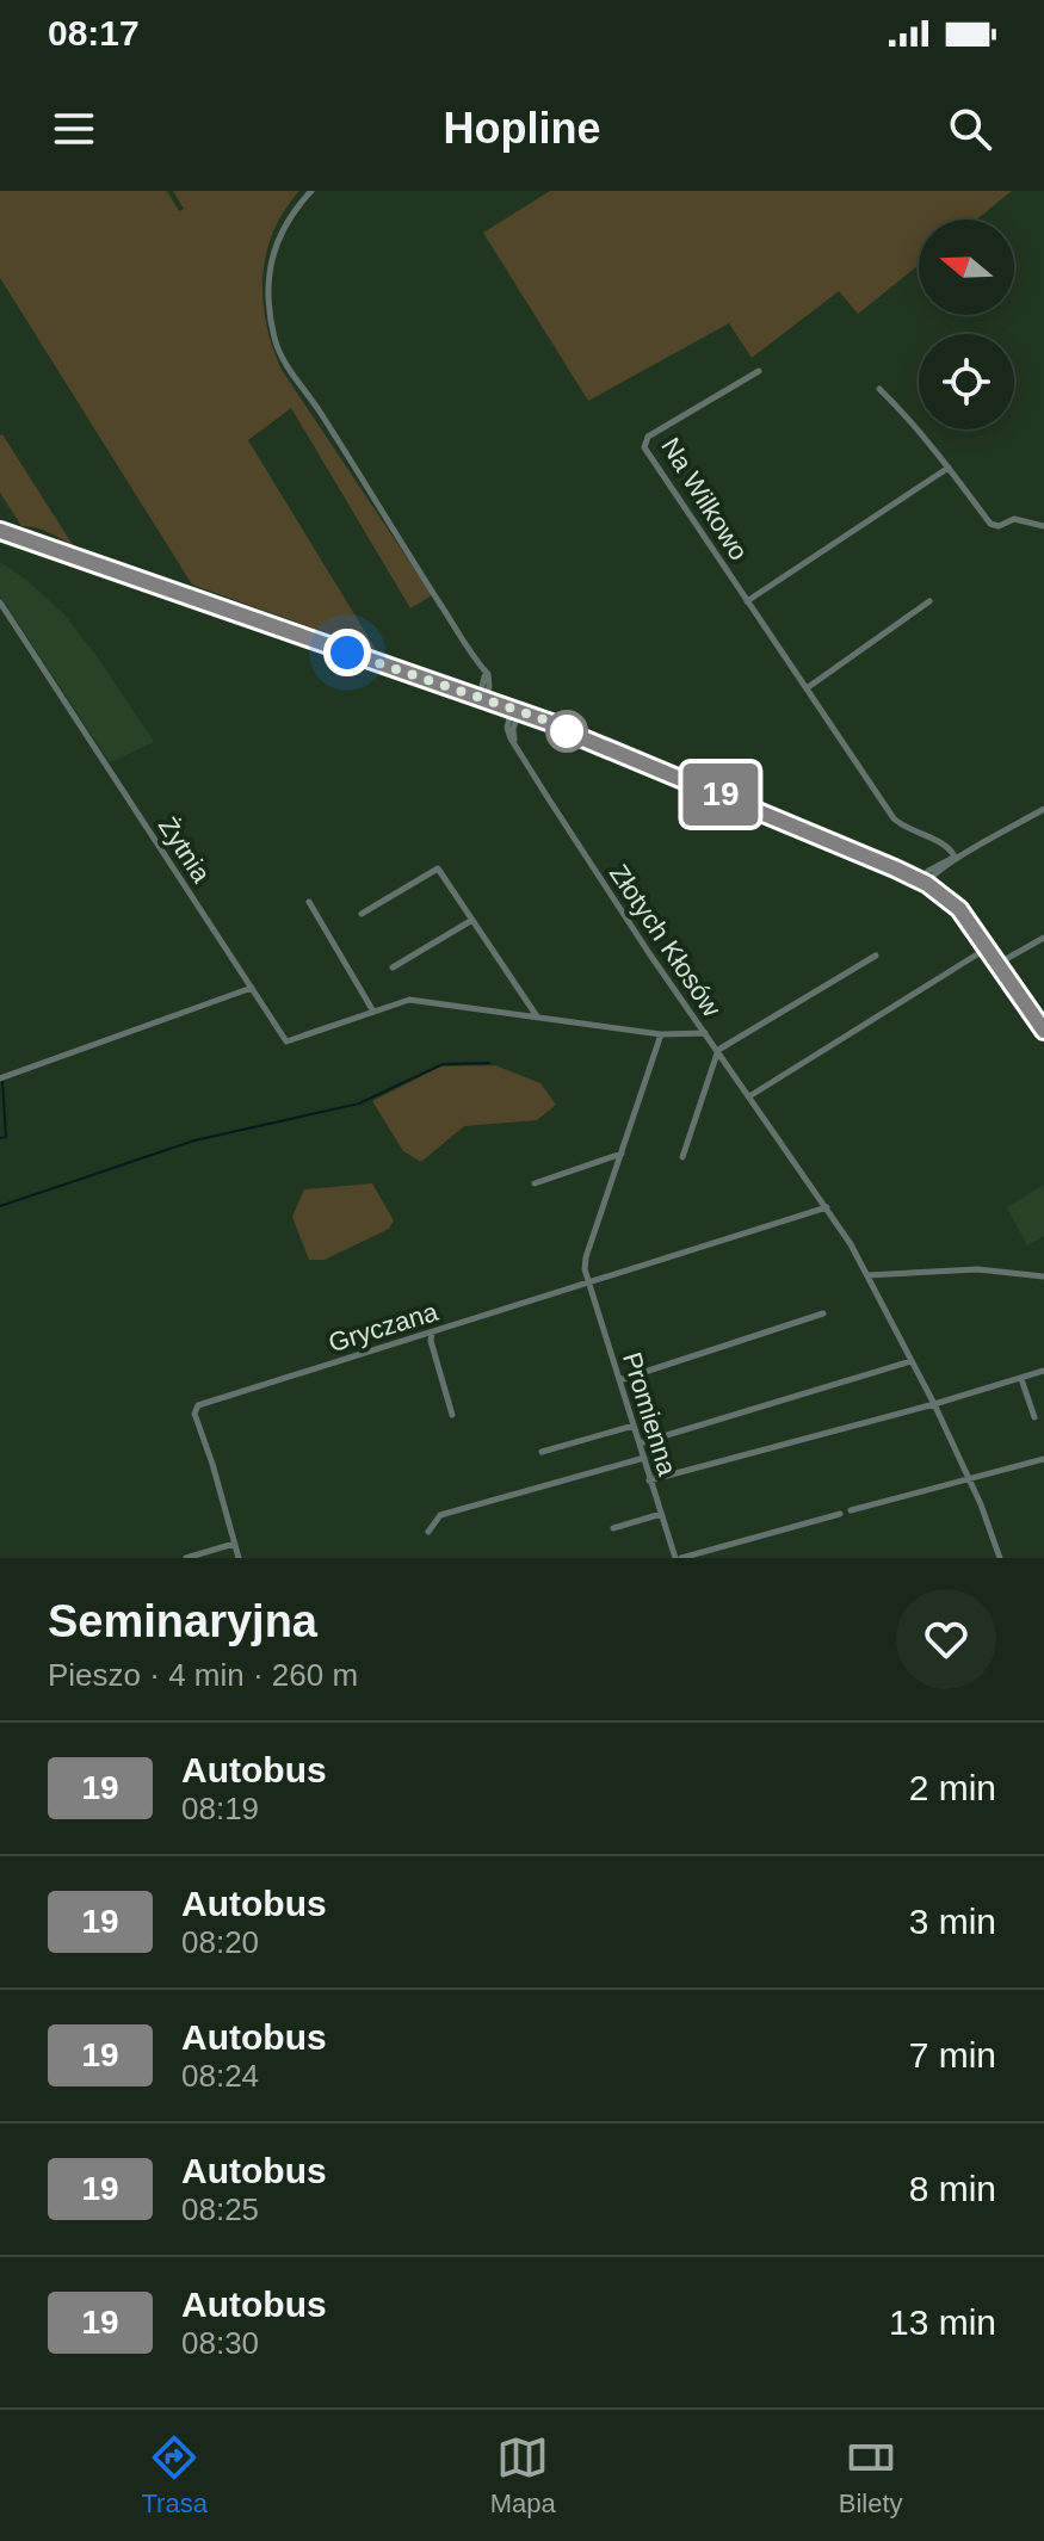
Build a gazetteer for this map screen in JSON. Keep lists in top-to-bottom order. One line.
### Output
{"streets":{"street":["Na Wilkowo","Żytnia","Złotych Kłosów","Gryczana","Promienna"]},"crossings":[["Żytnia","Złotych Kłosów"],["Złotych Kłosów","Gryczana"],["Gryczana","Promienna"]],"lines":["bus line 19"],"north":"left","page":{"status":"08:17","header":"Hopline","on_map":"19","heading":["Seminaryjna","Pieszo · 4 min · 260 m"],"list":[{"mark":"19","name":"Autobus","note":"08:19","value":"2 min"},{"mark":"19","name":"Autobus","note":"08:20","value":"3 min"},{"mark":"19","name":"Autobus","note":"08:24","value":"7 min"},{"mark":"19","name":"Autobus","note":"08:25","value":"8 min"},{"mark":"19","name":"Autobus","note":"08:30","value":"13 min"}],"tabs":["Trasa","Mapa","Bilety"]}}
